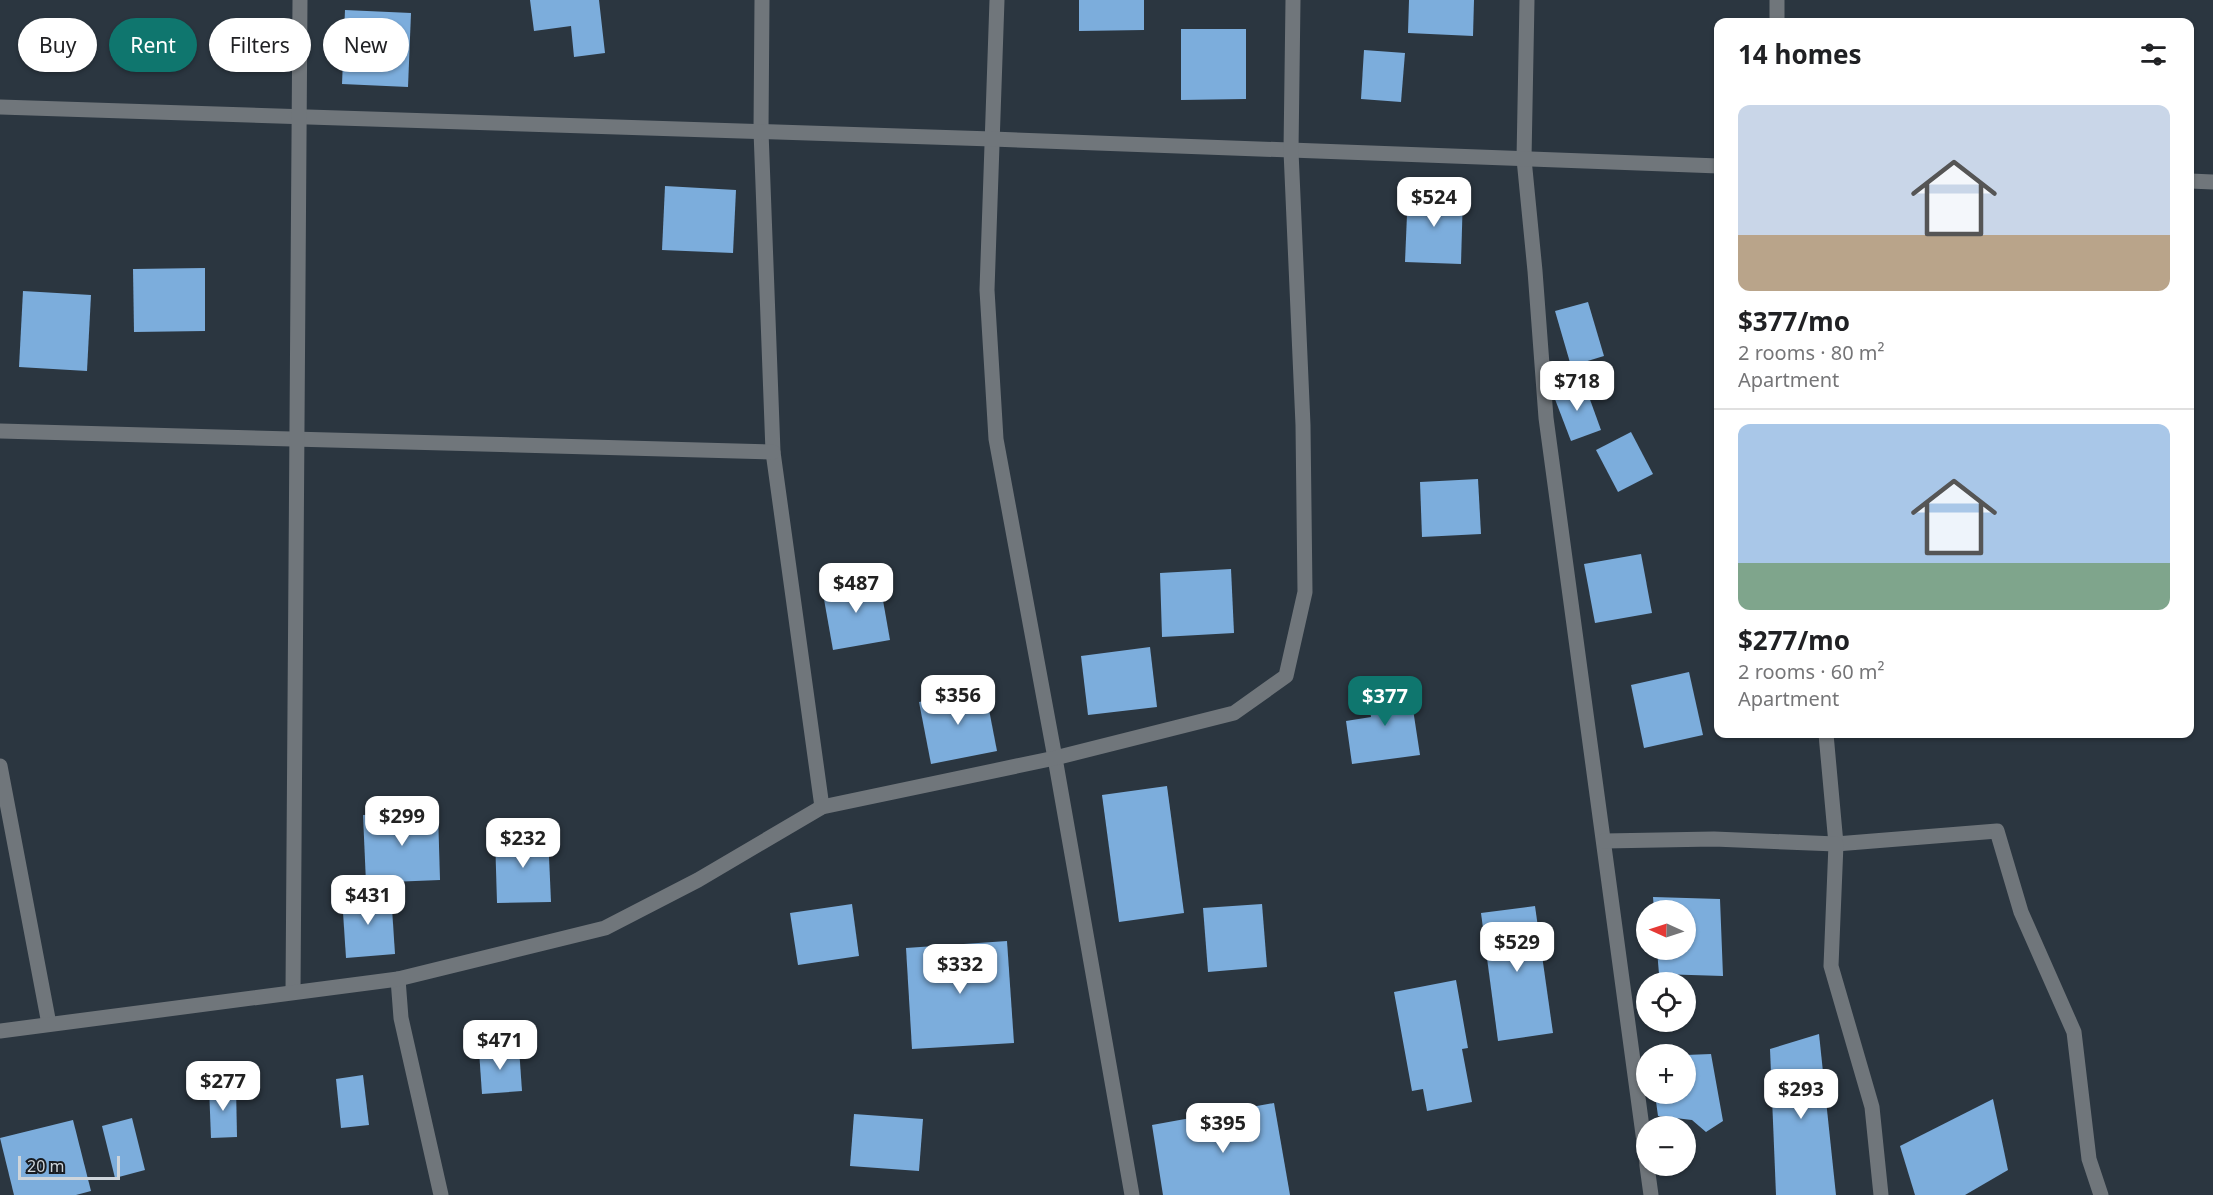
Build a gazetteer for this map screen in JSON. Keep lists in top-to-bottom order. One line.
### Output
{"scale_bar":"20 m","north":"left","page":{"chip":["Buy","Rent","Filters","New"],"heading":"14 homes","list":[{"name":"$377/mo","note":"2 rooms · 80 m² · Apartment"},{"name":"$277/mo","note":"2 rooms · 60 m² · Apartment"}],"price":["$524","$718","$487","$356","$377","$299","$232","$431","$529","$332","$471","$277","$293","$395"],"map_buttons":["+","−"],"scale":"20 m"}}
